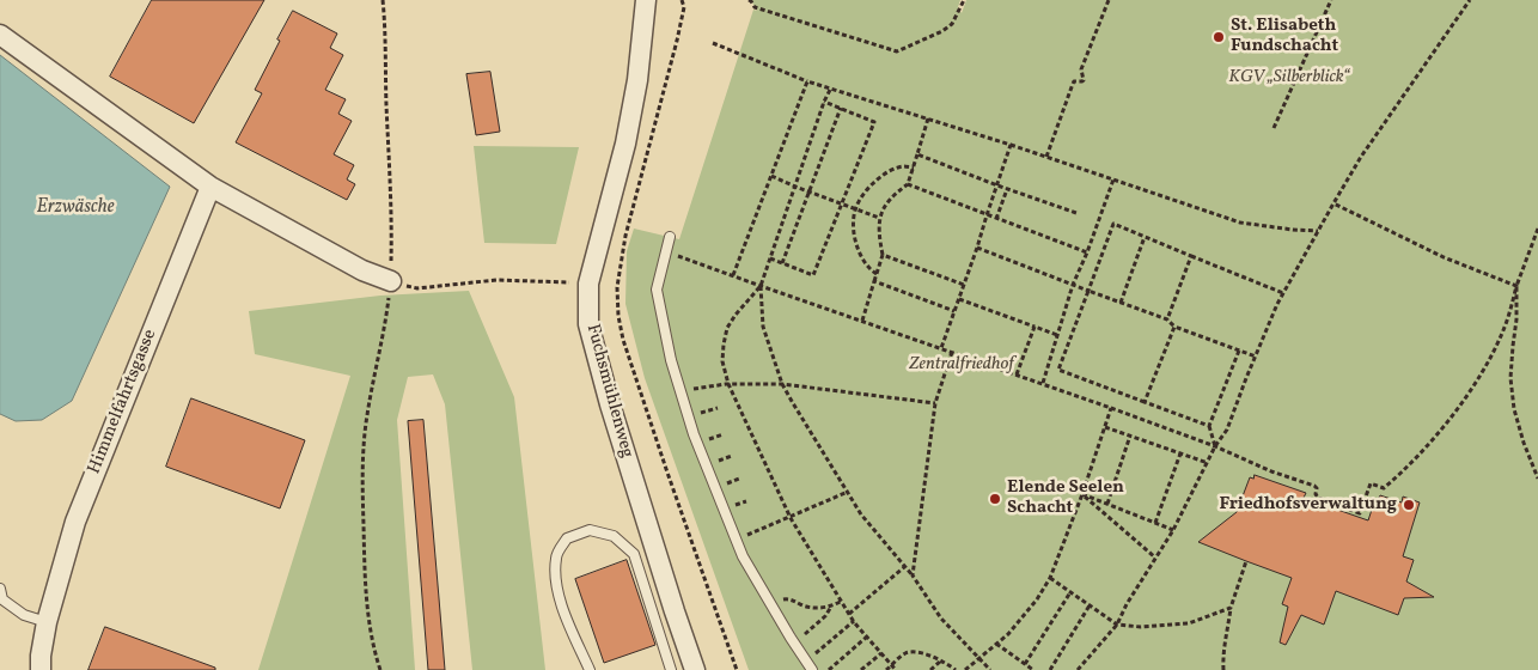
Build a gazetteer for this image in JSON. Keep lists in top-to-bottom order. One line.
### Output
{"streets":{"street":["Fuchsmühlenweg","Himmelfahrtsgasse"]},"water":["Erzwäsche"],"parks":["KGV „Silberblick“","Zentralfriedhof"],"places":["St. Elisabeth Fundschacht","Elende Seelen Schacht","Friedhofsverwaltung"]}
